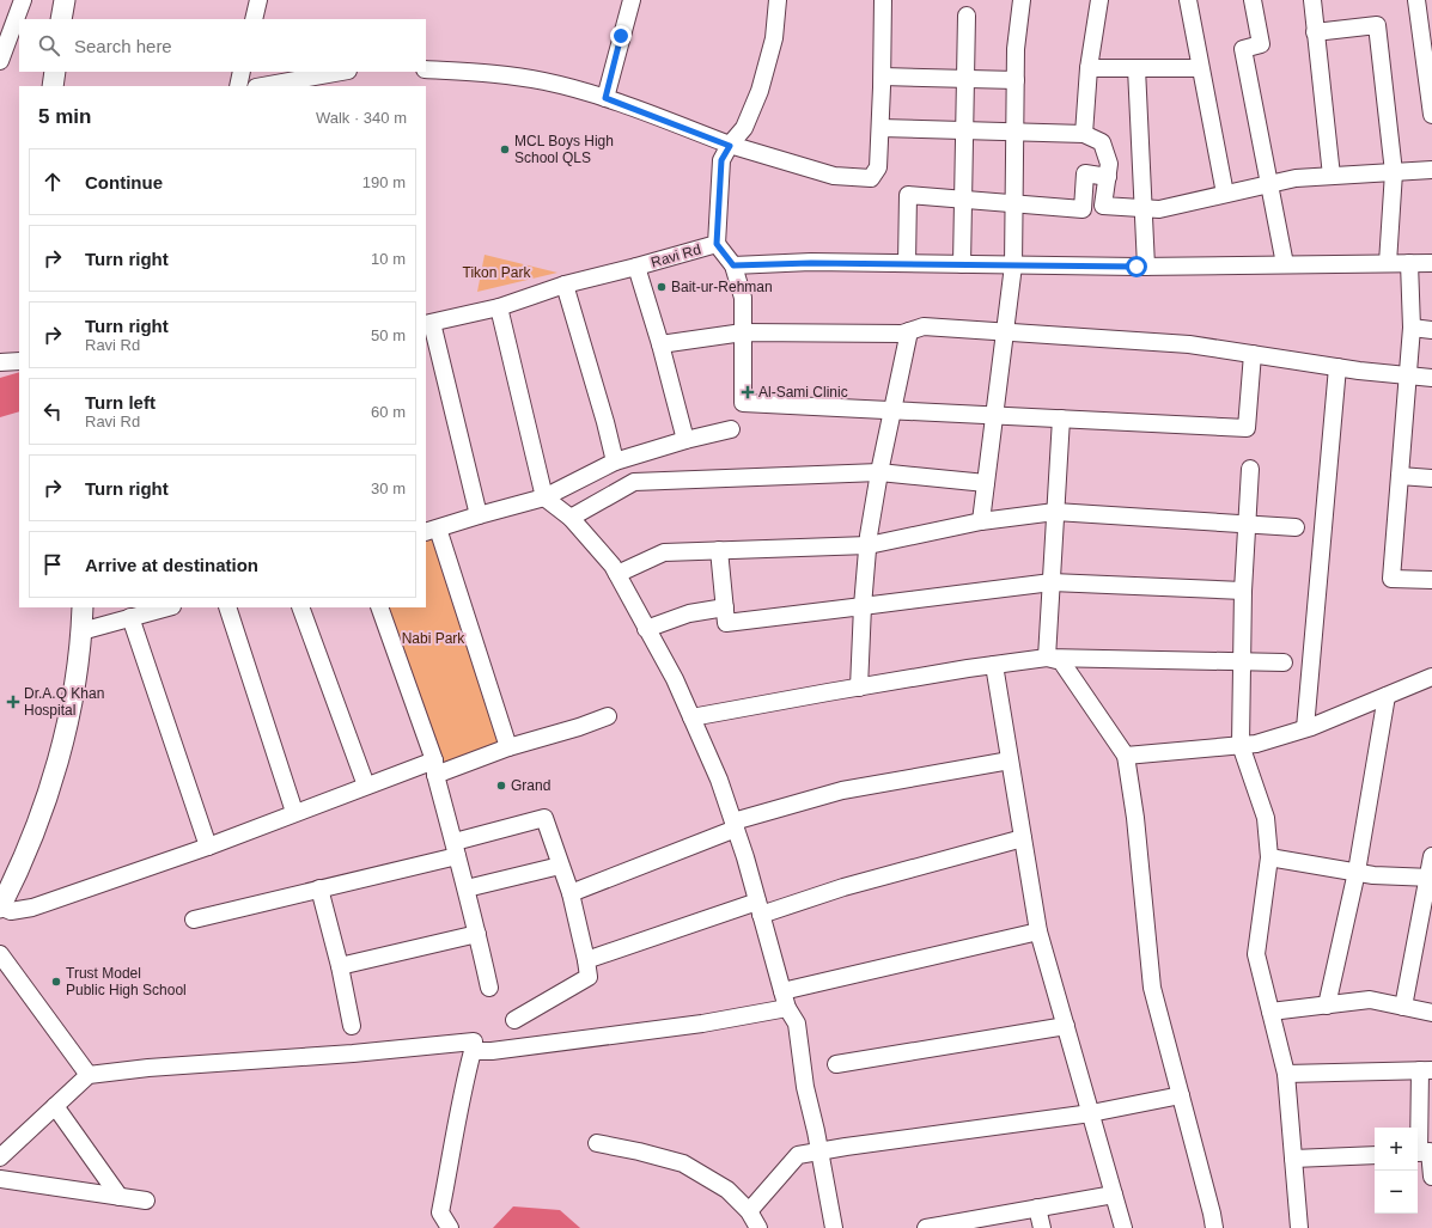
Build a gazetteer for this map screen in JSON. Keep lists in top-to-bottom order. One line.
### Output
{"streets":{"street":["Ravi Rd"]},"parks":["Tikon Park","Nabi Park"],"places":{"other":["MCL Boys High School QLS","Bait-ur-Rehman","Grand","Trust Model Public High School"],"health":["Al-Sami Clinic","Dr.A.Q Khan Hospital"]},"page":{"search":"Search here","heading":["5 min","Walk · 340 m"],"list":[["Continue","190 m"],["Turn right","10 m"],["Turn right","Ravi Rd","50 m"],["Turn left","Ravi Rd","60 m"],["Turn right","30 m"],"Arrive at destination"],"map_buttons":["+","−"]}}
